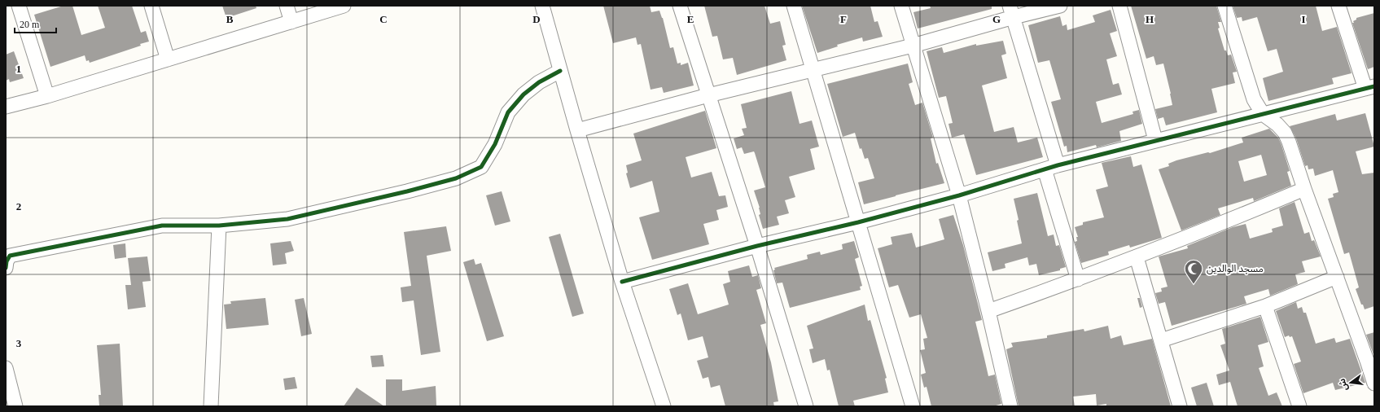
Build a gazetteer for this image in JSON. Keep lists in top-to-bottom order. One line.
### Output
{"places":{"mosque":["مسجد الوالدين"]},"scale_bar":"20 m","north":"left","grid":{"columns":["B","C","D","E","F","G","H","I"],"rows":["1","2","3"]}}
